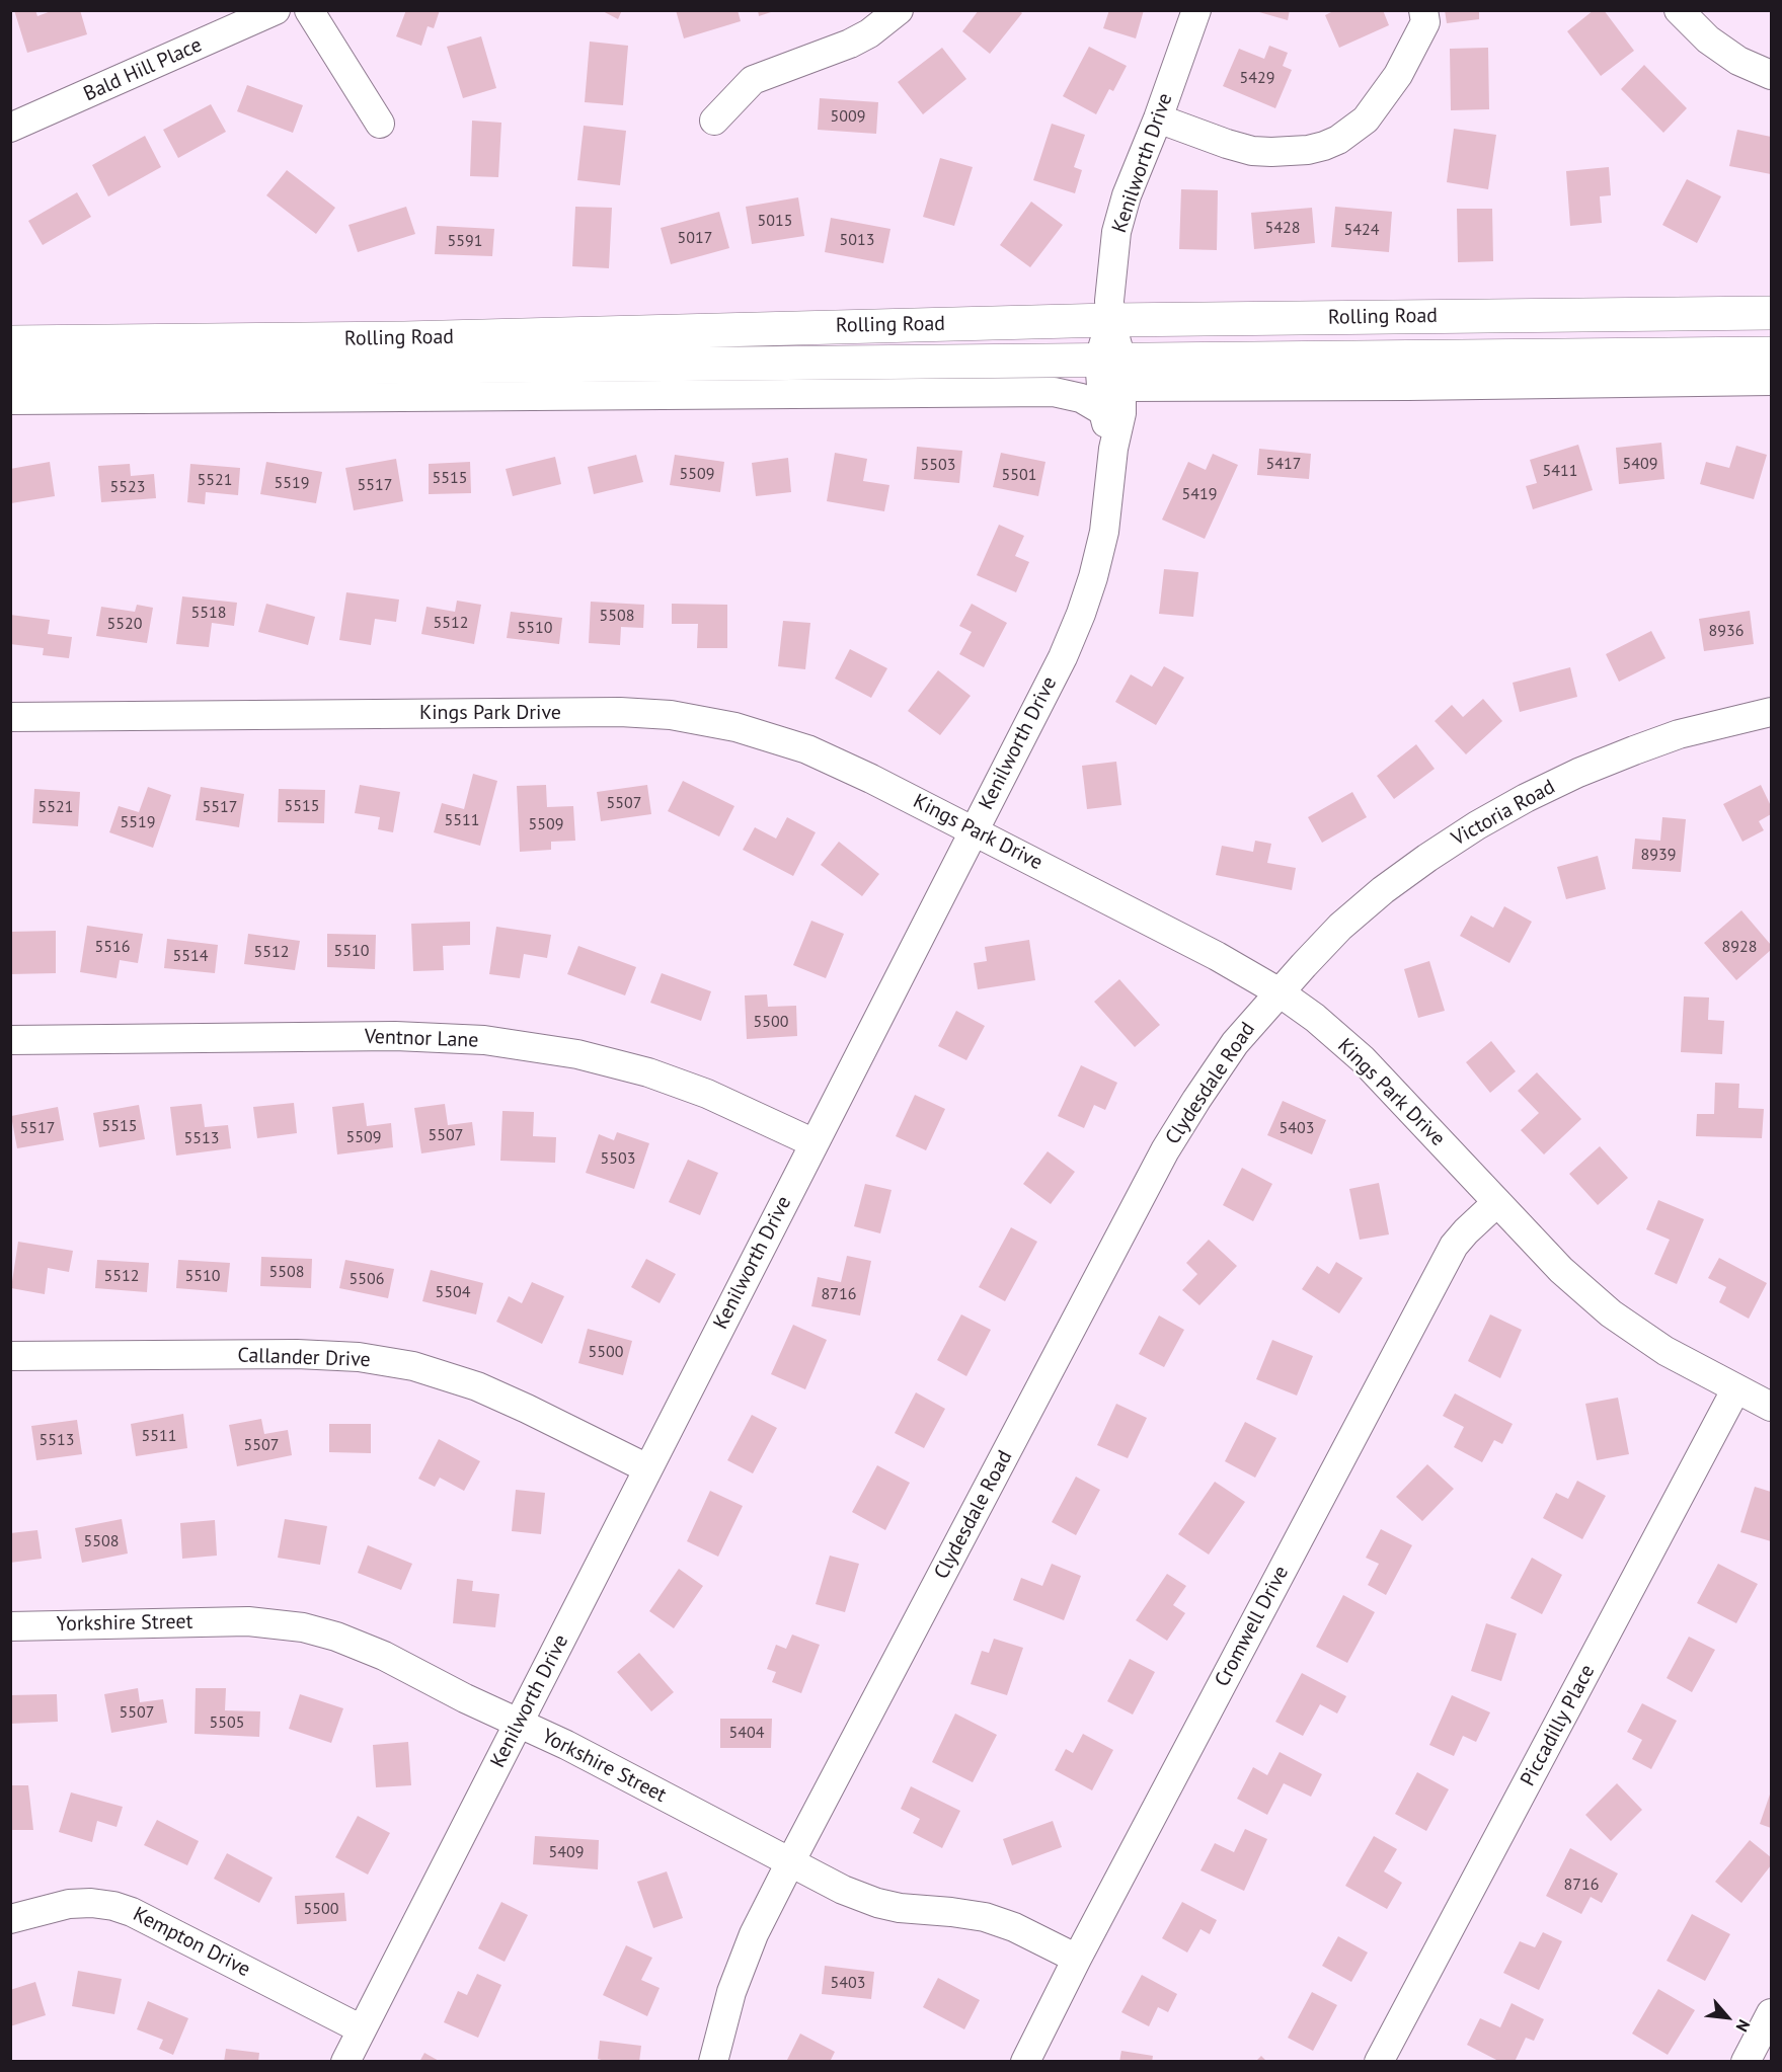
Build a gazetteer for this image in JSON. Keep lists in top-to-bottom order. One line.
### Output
{"streets":{"main road":["Rolling Road"],"street":["Bald Hill Place","Kenilworth Drive","Kings Park Drive","Victoria Road","Ventnor Lane","Clydesdale Road","Callander Drive","Yorkshire Street","Cromwell Drive","Piccadilly Place","Kempton Drive"]},"crossings":[["Kenilworth Drive","Rolling Road"],["Kenilworth Drive","Kings Park Drive"],["Kenilworth Drive","Ventnor Lane"],["Kenilworth Drive","Callander Drive"],["Kenilworth Drive","Yorkshire Street"],["Kenilworth Drive","Kempton Drive"],["Kings Park Drive","Victoria Road"],["Kings Park Drive","Clydesdale Road"],["Kings Park Drive","Cromwell Drive"],["Kings Park Drive","Piccadilly Place"],["Victoria Road","Clydesdale Road"],["Clydesdale Road","Yorkshire Street"],["Yorkshire Street","Cromwell Drive"]],"house_numbers":["5429","5009","5015","5428","5424","5017","5013","5591","5417","5409","5503","5411","5509","5501","5515","5521","5519","5517","5523","5419","5518","5508","5512","5520","5510","8936","5507","5515","5521","5517","5511","5519","5509","8939","5516","8928","5510","5512","5514","5500","5515","5517","5403","5507","5509","5513","5503","5508","5512","5510","5506","5504","8716","5500","5511","5513","5507","5508","5507","5505","5404","5409","8716","5500","5403"],"north":"bottom right"}
